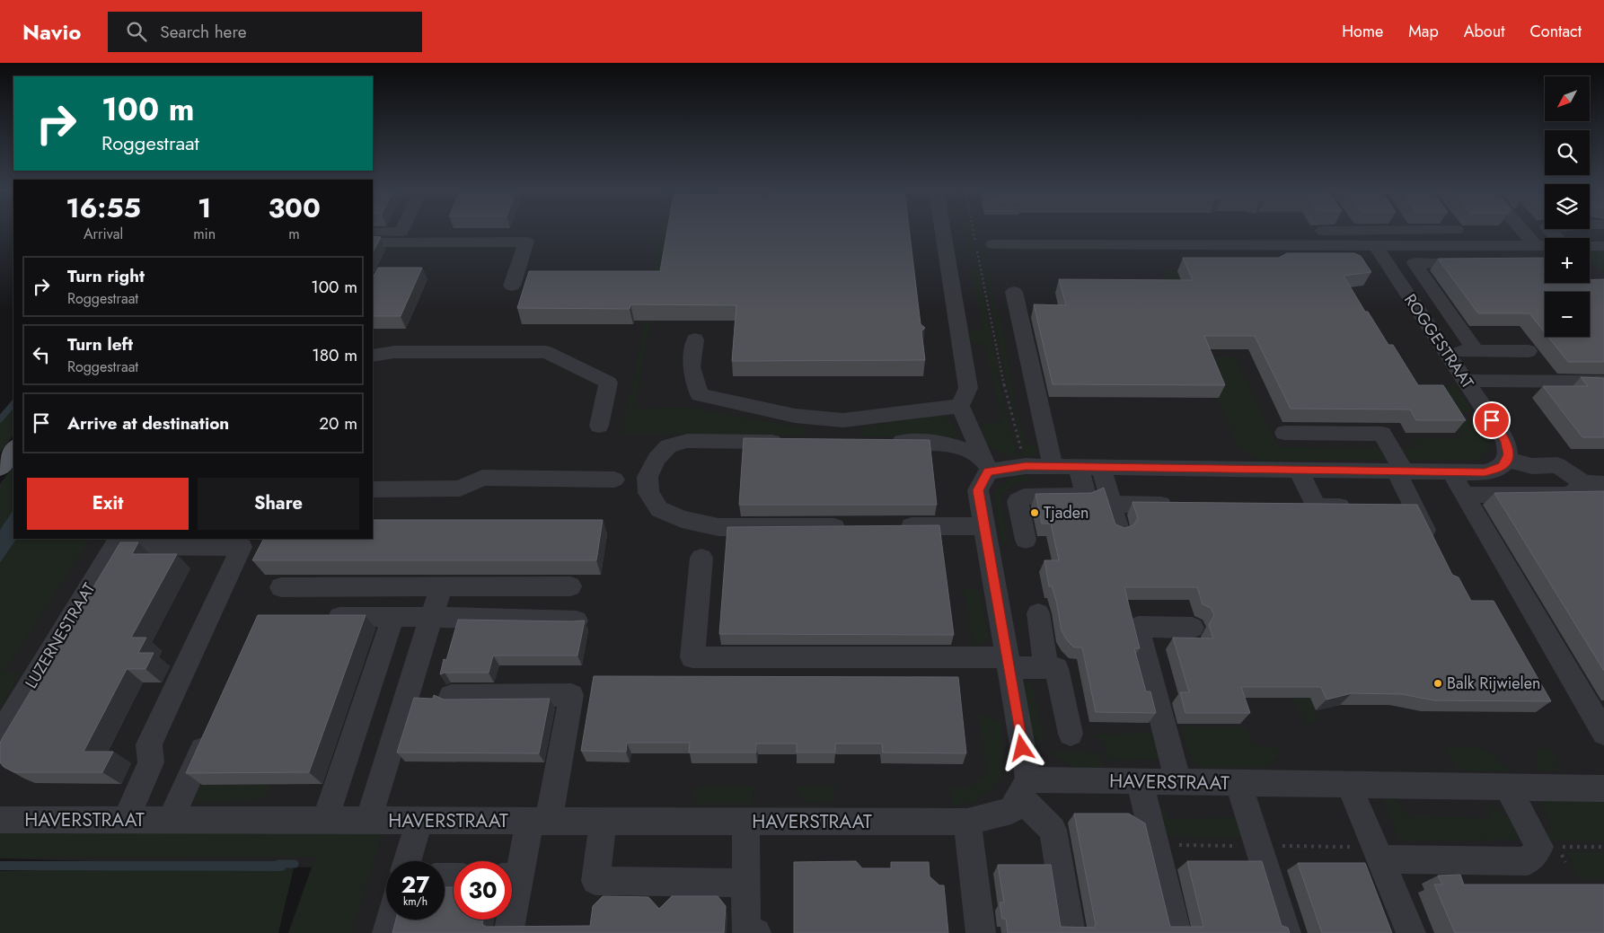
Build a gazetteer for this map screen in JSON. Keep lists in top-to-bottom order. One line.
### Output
{"streets":{"street":["ROGGESTRAAT","LUZERNESTRAAT","HAVERSTRAAT"]},"places":["Tjaden","Balk Rijwielen"],"north":"bottom left","page":{"header":"Navio","search":"Search here","nav":["Home","Map","About","Contact"],"map_buttons":["+","−"],"turn":["100 m","Roggestraat"],"eta":["16:55","Arrival","1","min","300","m"],"list":[{"name":"Turn right","note":"Roggestraat","value":"100 m"},{"name":"Turn left","note":"Roggestraat","value":"180 m"},{"name":"Arrive at destination","value":"20 m"}],"buttons":["Exit","Share"],"speed":"27 km/h","limit":"30"}}
